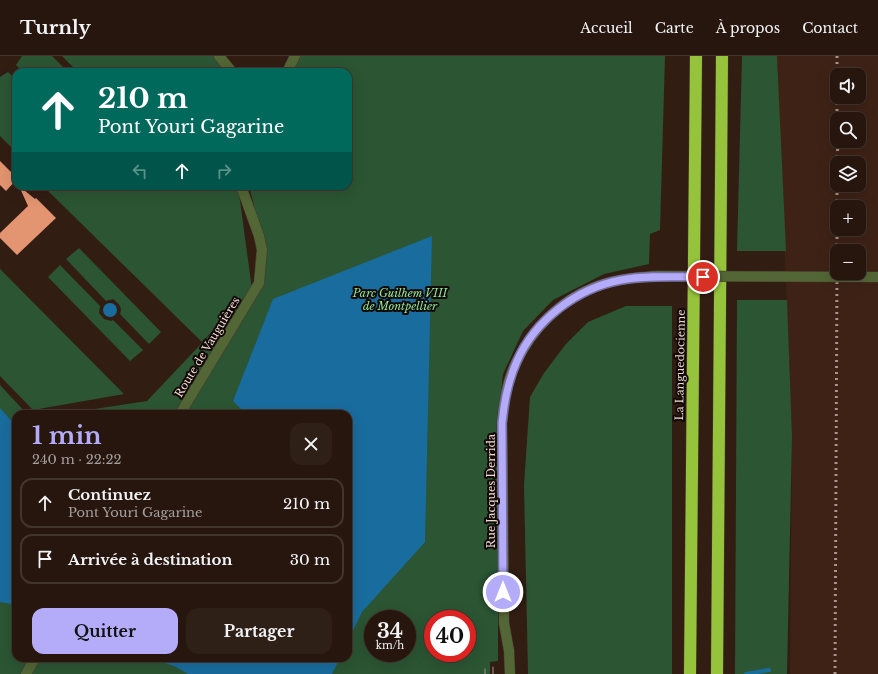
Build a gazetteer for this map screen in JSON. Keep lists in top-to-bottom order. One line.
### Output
{"streets":{"highway":["La Languedocienne"],"street":["Route de Vauguières","Rue Jacques Derrida"]},"parks":["Parc Guilhem VIII de Montpellier"],"page":{"header":"Turnly","nav":["Accueil","Carte","À propos","Contact"],"map_buttons":["+","−"],"turn":["210 m","Pont Youri Gagarine"],"heading":["1 min","240 m · 22:22"],"list":[{"name":"Continuez","note":"Pont Youri Gagarine","value":"210 m"},{"name":"Arrivée à destination","value":"30 m"}],"buttons":["Quitter","Partager"],"speed":"34 km/h","limit":"40"}}
